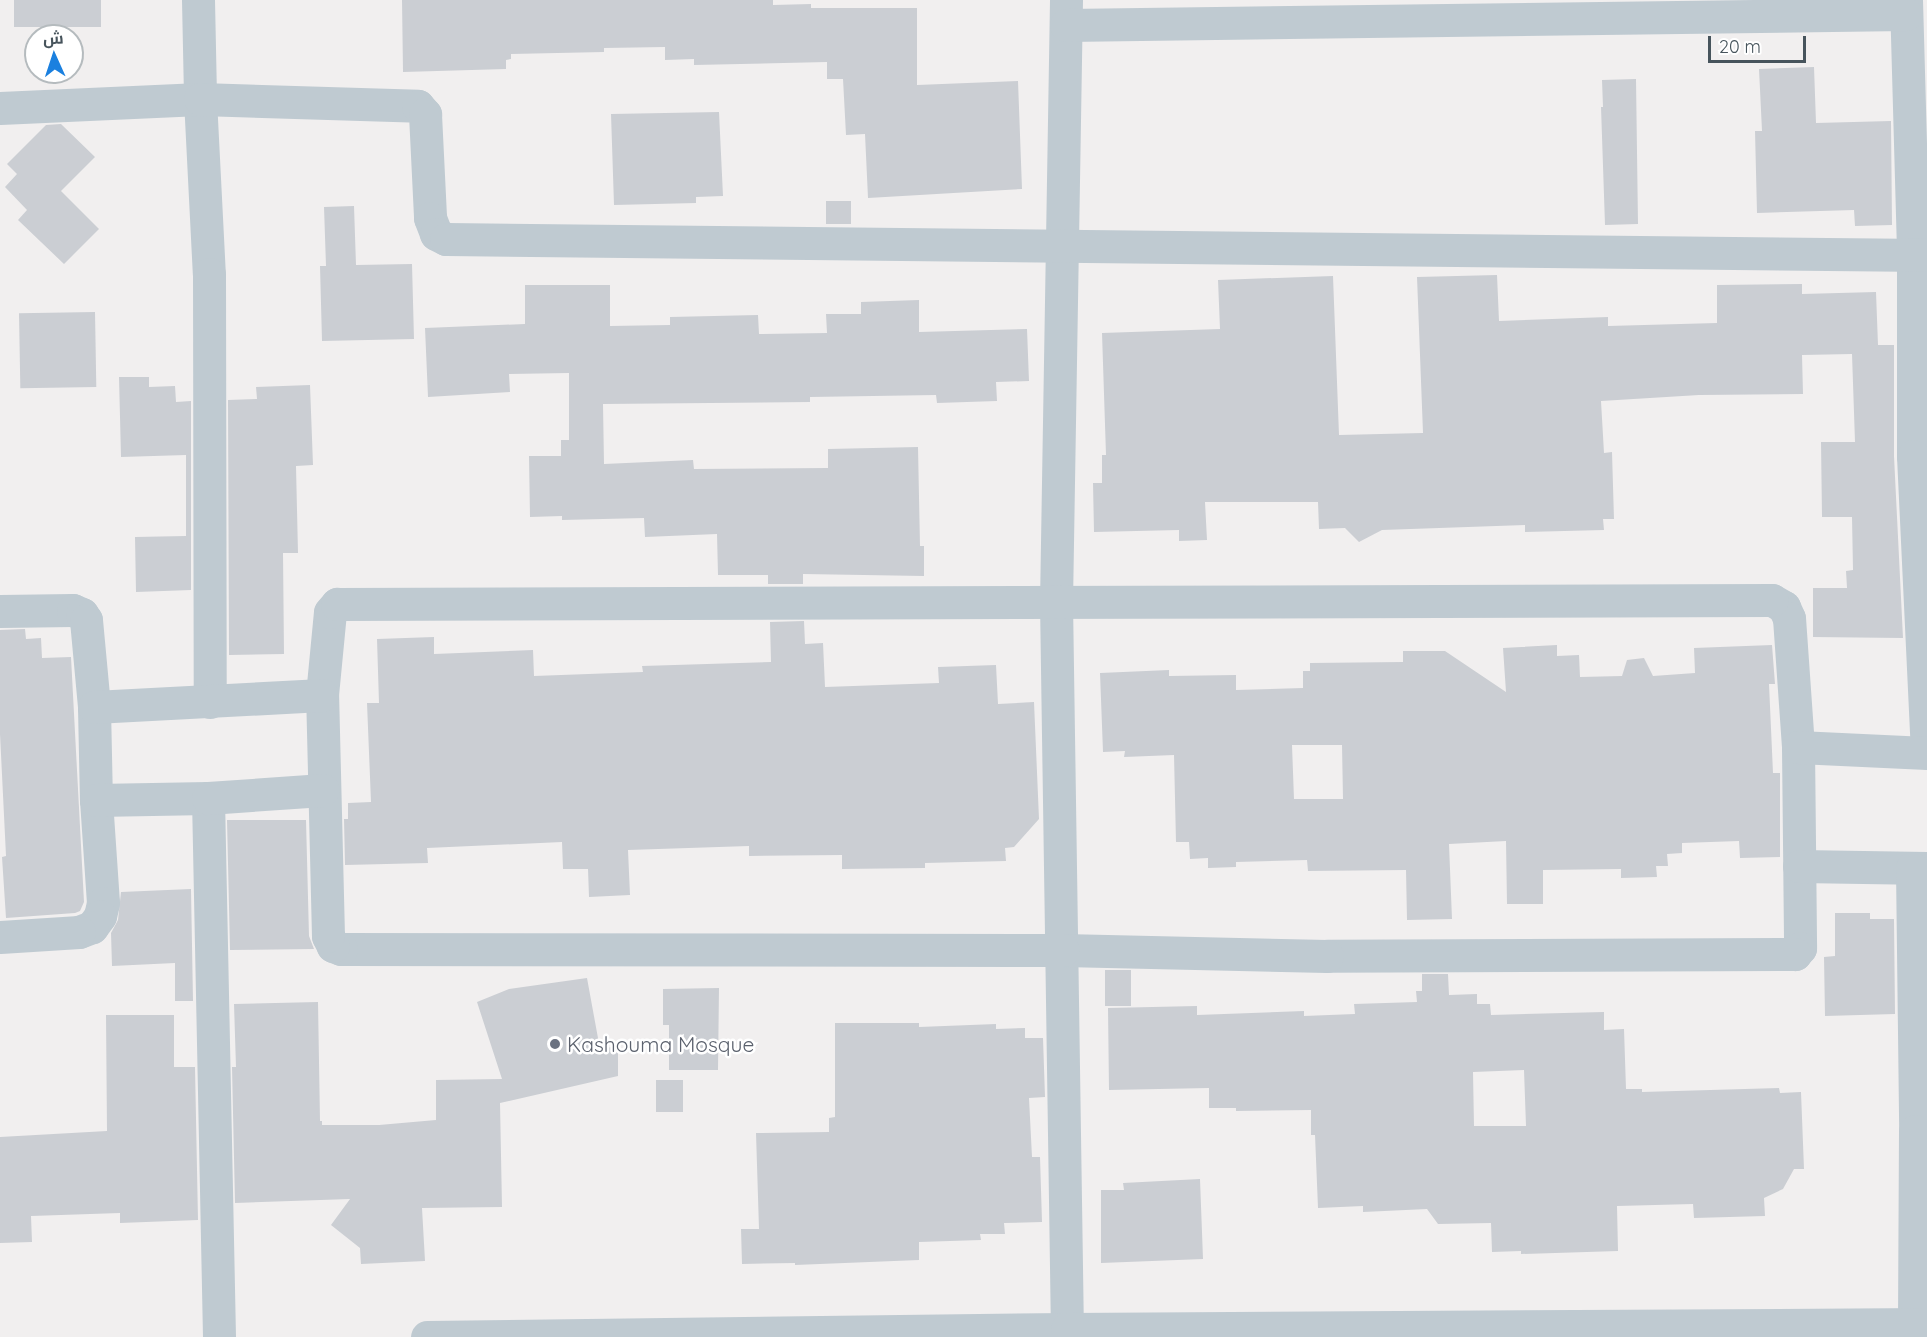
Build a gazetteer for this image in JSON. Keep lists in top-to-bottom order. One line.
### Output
{"places":["Kashouma Mosque"],"scale_bar":"20 m","north":"top"}
